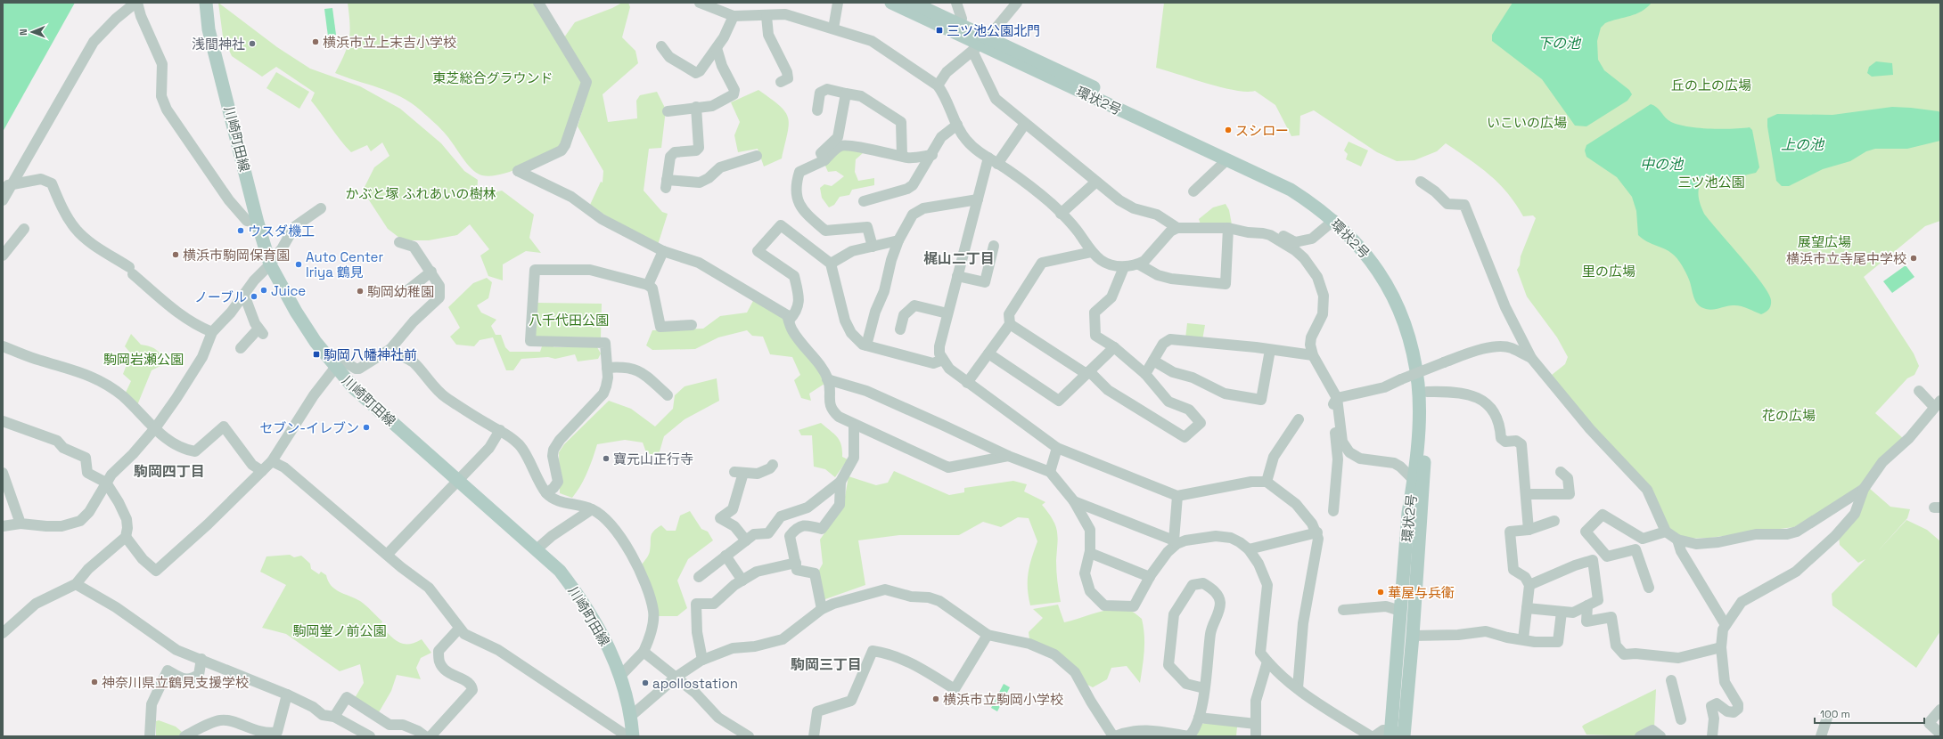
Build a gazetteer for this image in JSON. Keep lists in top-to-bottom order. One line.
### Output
{"streets":{"main road":["環状2号","川崎町田線"]},"districts":["梶山二丁目","駒岡四丁目","駒岡三丁目"],"water":["下の池","上の池","中の池"],"parks":["東芝総合グラウンド","丘の上の広場","いこいの広場","三ツ池公園","かぶと塚 ふれあいの樹林","展望広場","里の広場","八千代田公園","駒岡岩瀬公園","花の広場","駒岡堂ノ前公園"],"places":{"transit":["三ツ池公園北門","駒岡八幡神社前"],"other":["横浜市立上末吉小学校","浅間神社","スシロー","ウスダ機工","横浜市駒岡保育園","横浜市立寺尾中学校","Auto Center Iriya 鶴見","Juice","駒岡幼稚園","ノーブル","セブン-イレブン","寶元山正行寺","華屋与兵衛","神奈川県立鶴見支援学校","apollostation","横浜市立駒岡小学校"]},"scale_bar":"100 m","north":"left"}
